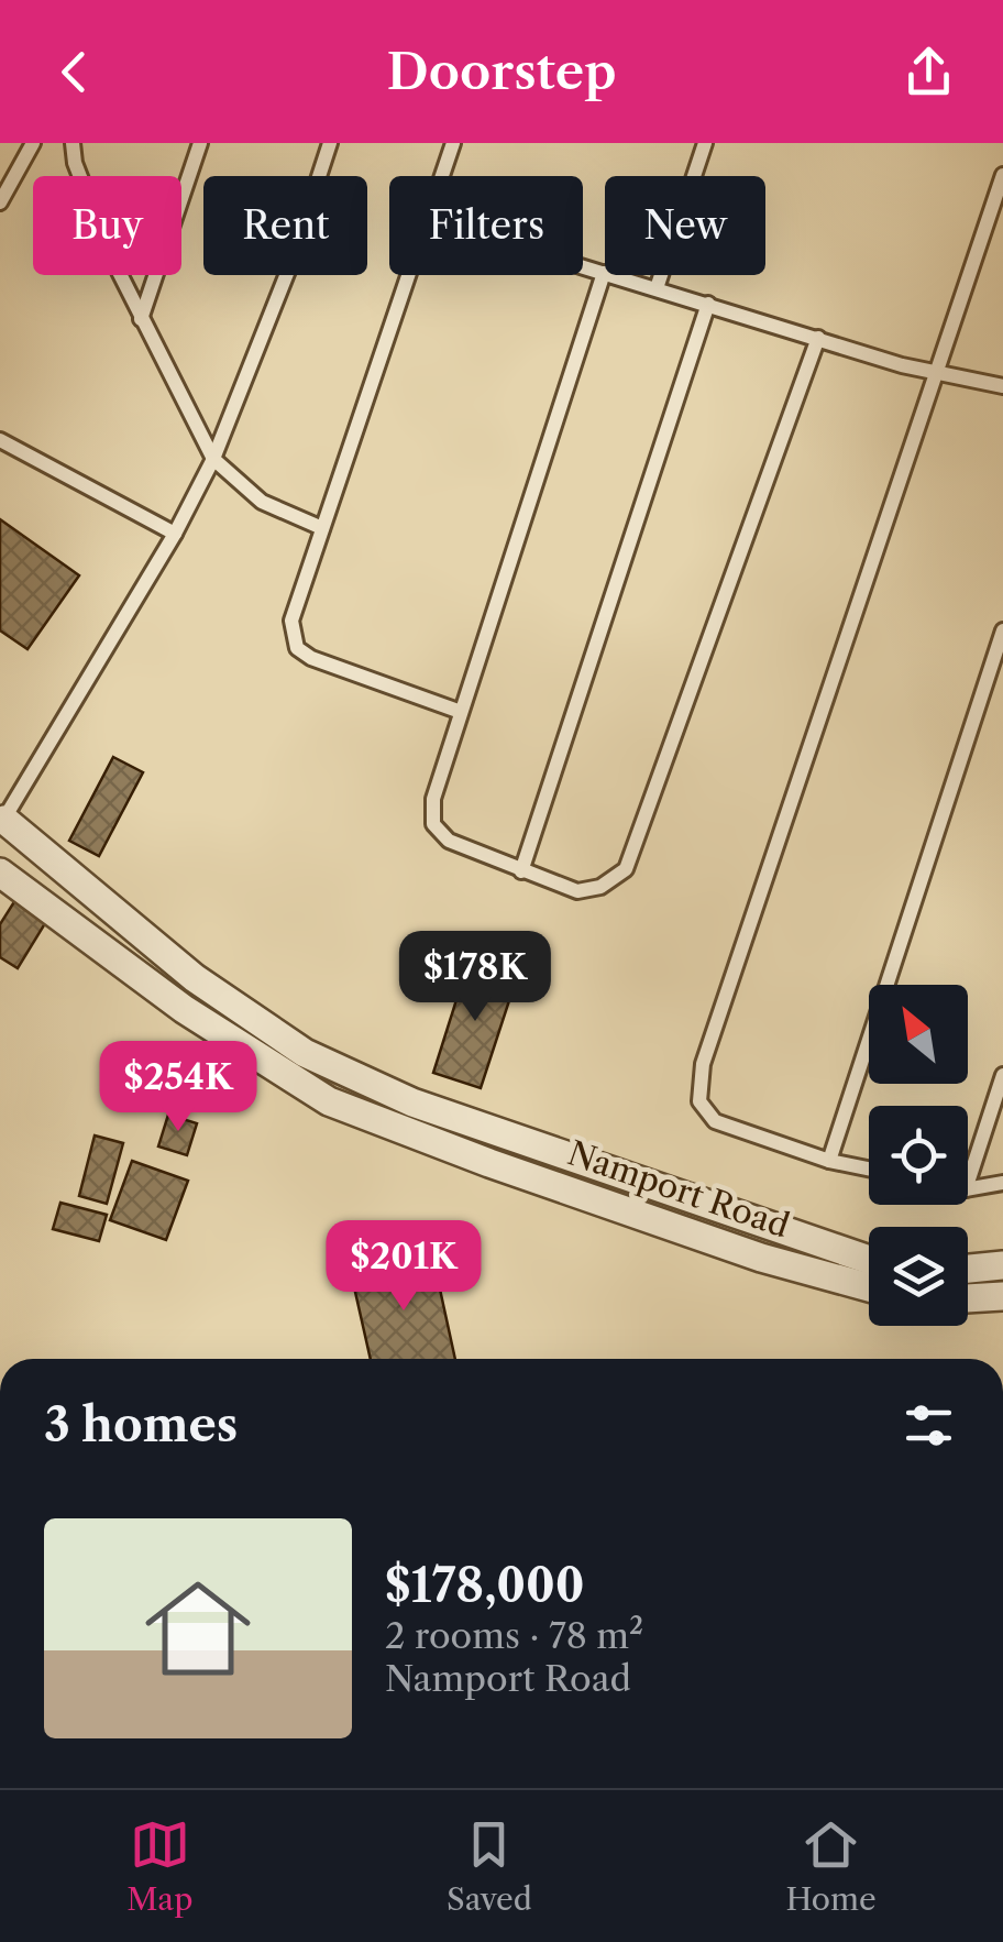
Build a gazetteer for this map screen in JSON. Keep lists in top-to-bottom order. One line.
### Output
{"streets":{"street":["Namport Road"]},"north":"top left","page":{"header":"Doorstep","chip":["Buy","Rent","Filters","New"],"price":["$178K","$254K","$201K"],"heading":"3 homes","list":[{"name":"$178,000","note":"2 rooms · 78 m² · Namport Road"}],"tabs":["Map","Saved","Home"]}}
